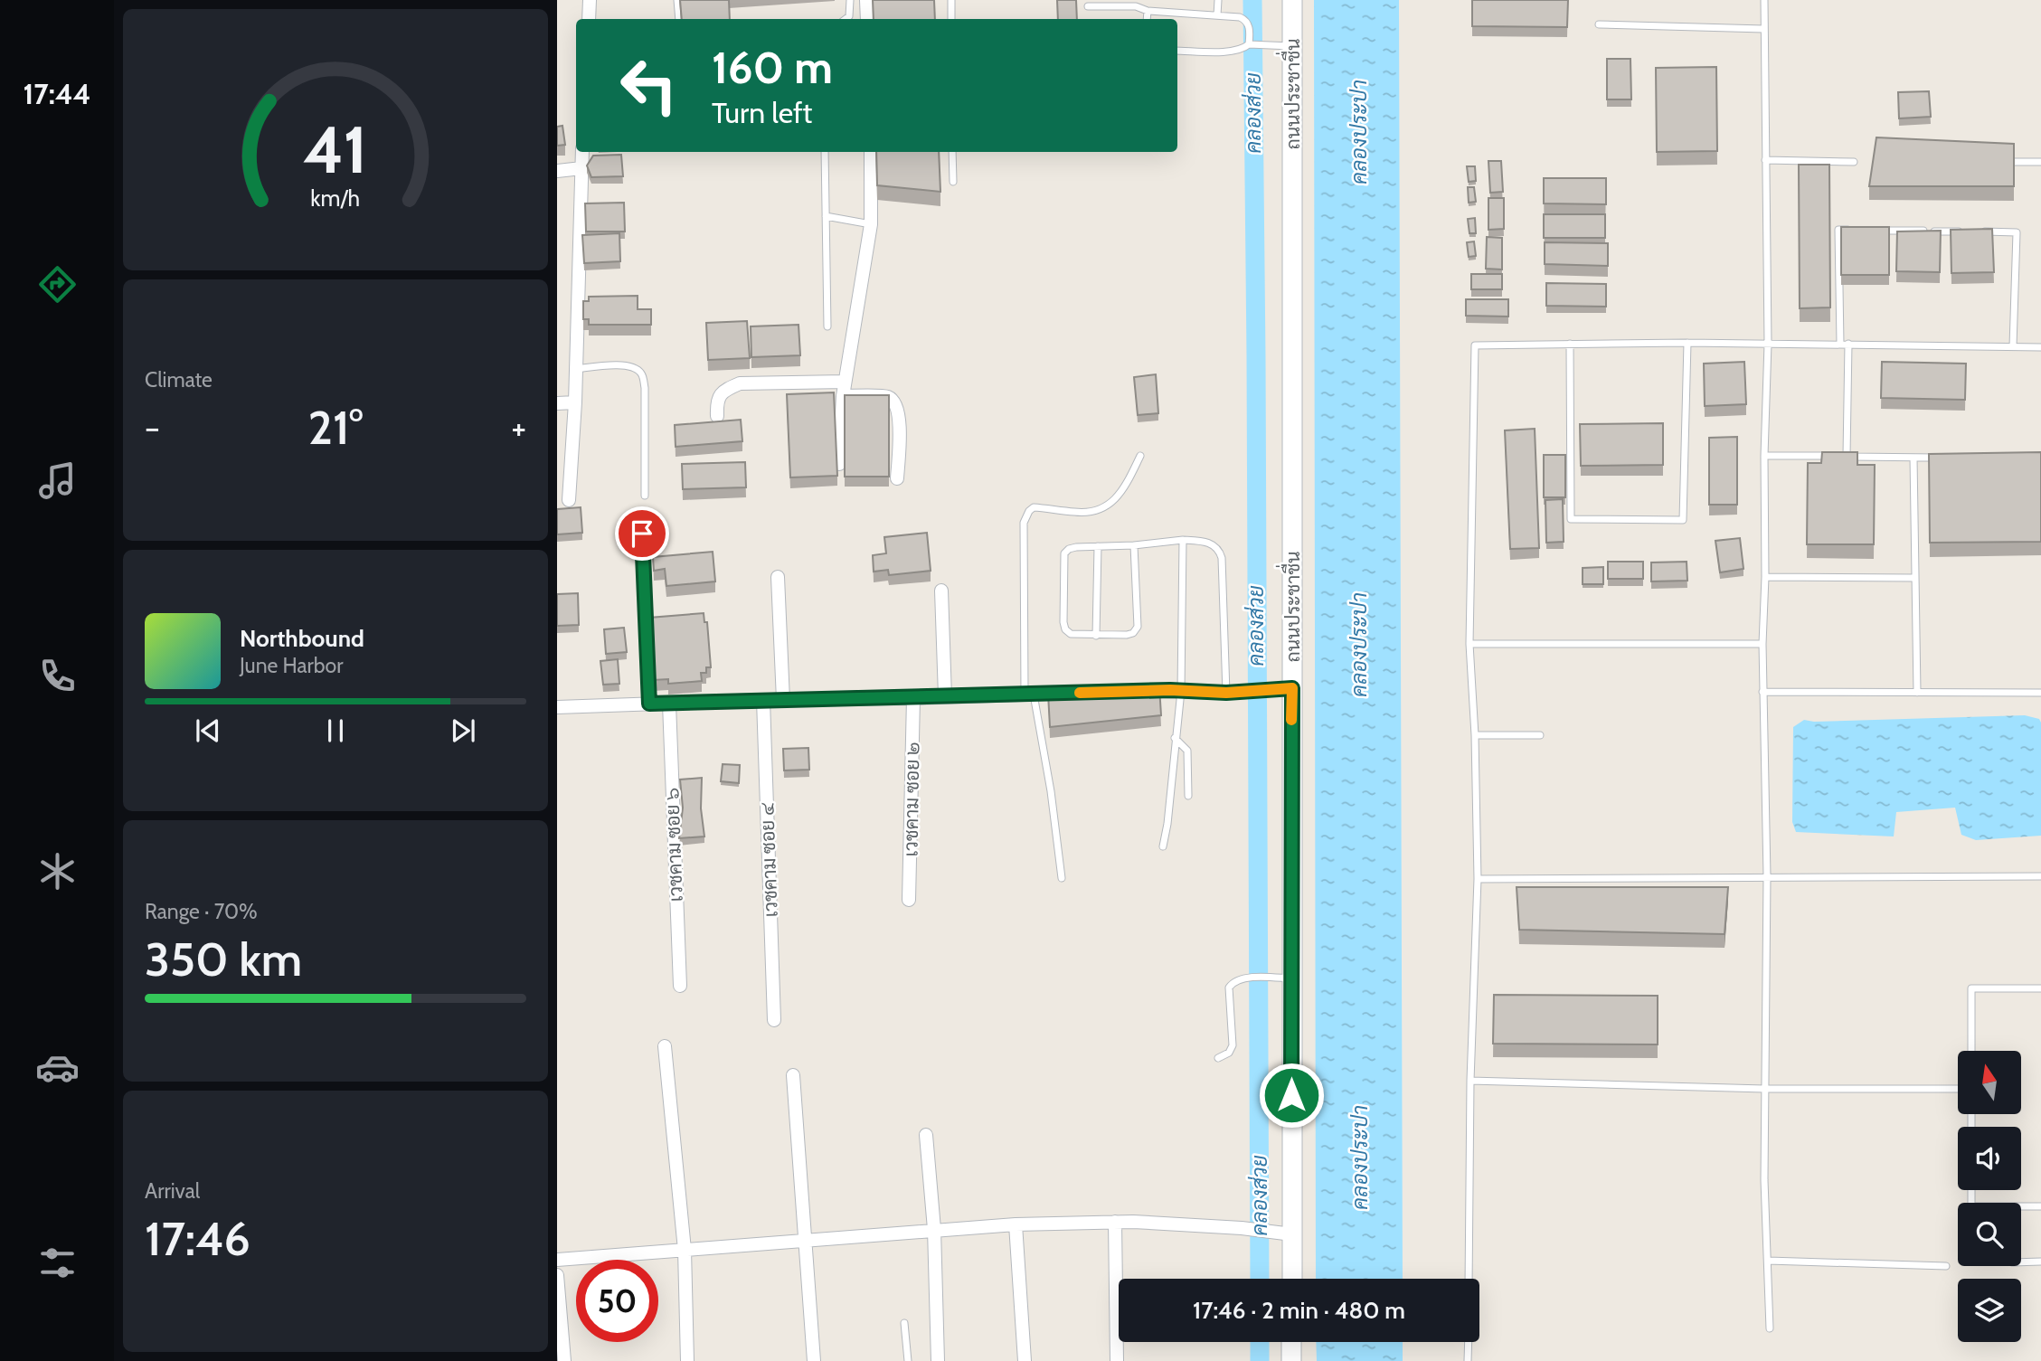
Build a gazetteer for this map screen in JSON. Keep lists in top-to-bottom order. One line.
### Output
{"streets":{"main road":["ถนนประชาชื่น"],"street":["เวชคาม ซอย ๒","เวชคาม ซอย ๖","เวชคาม ซอย ๔"]},"water":["คลองส่วย","คลองประปา"],"north":"top","page":{"tabs":"17:44","turn":["160 m","Turn left"],"tile":["Climate",["Range · 70%","350 km"],["Arrival","17:46"]],"heat":["−","21°","+"],"song":["Northbound","June Harbor"],"limit":"50","trip":"17:46 · 2 min · 480 m","gauge":["41","km/h"]}}
